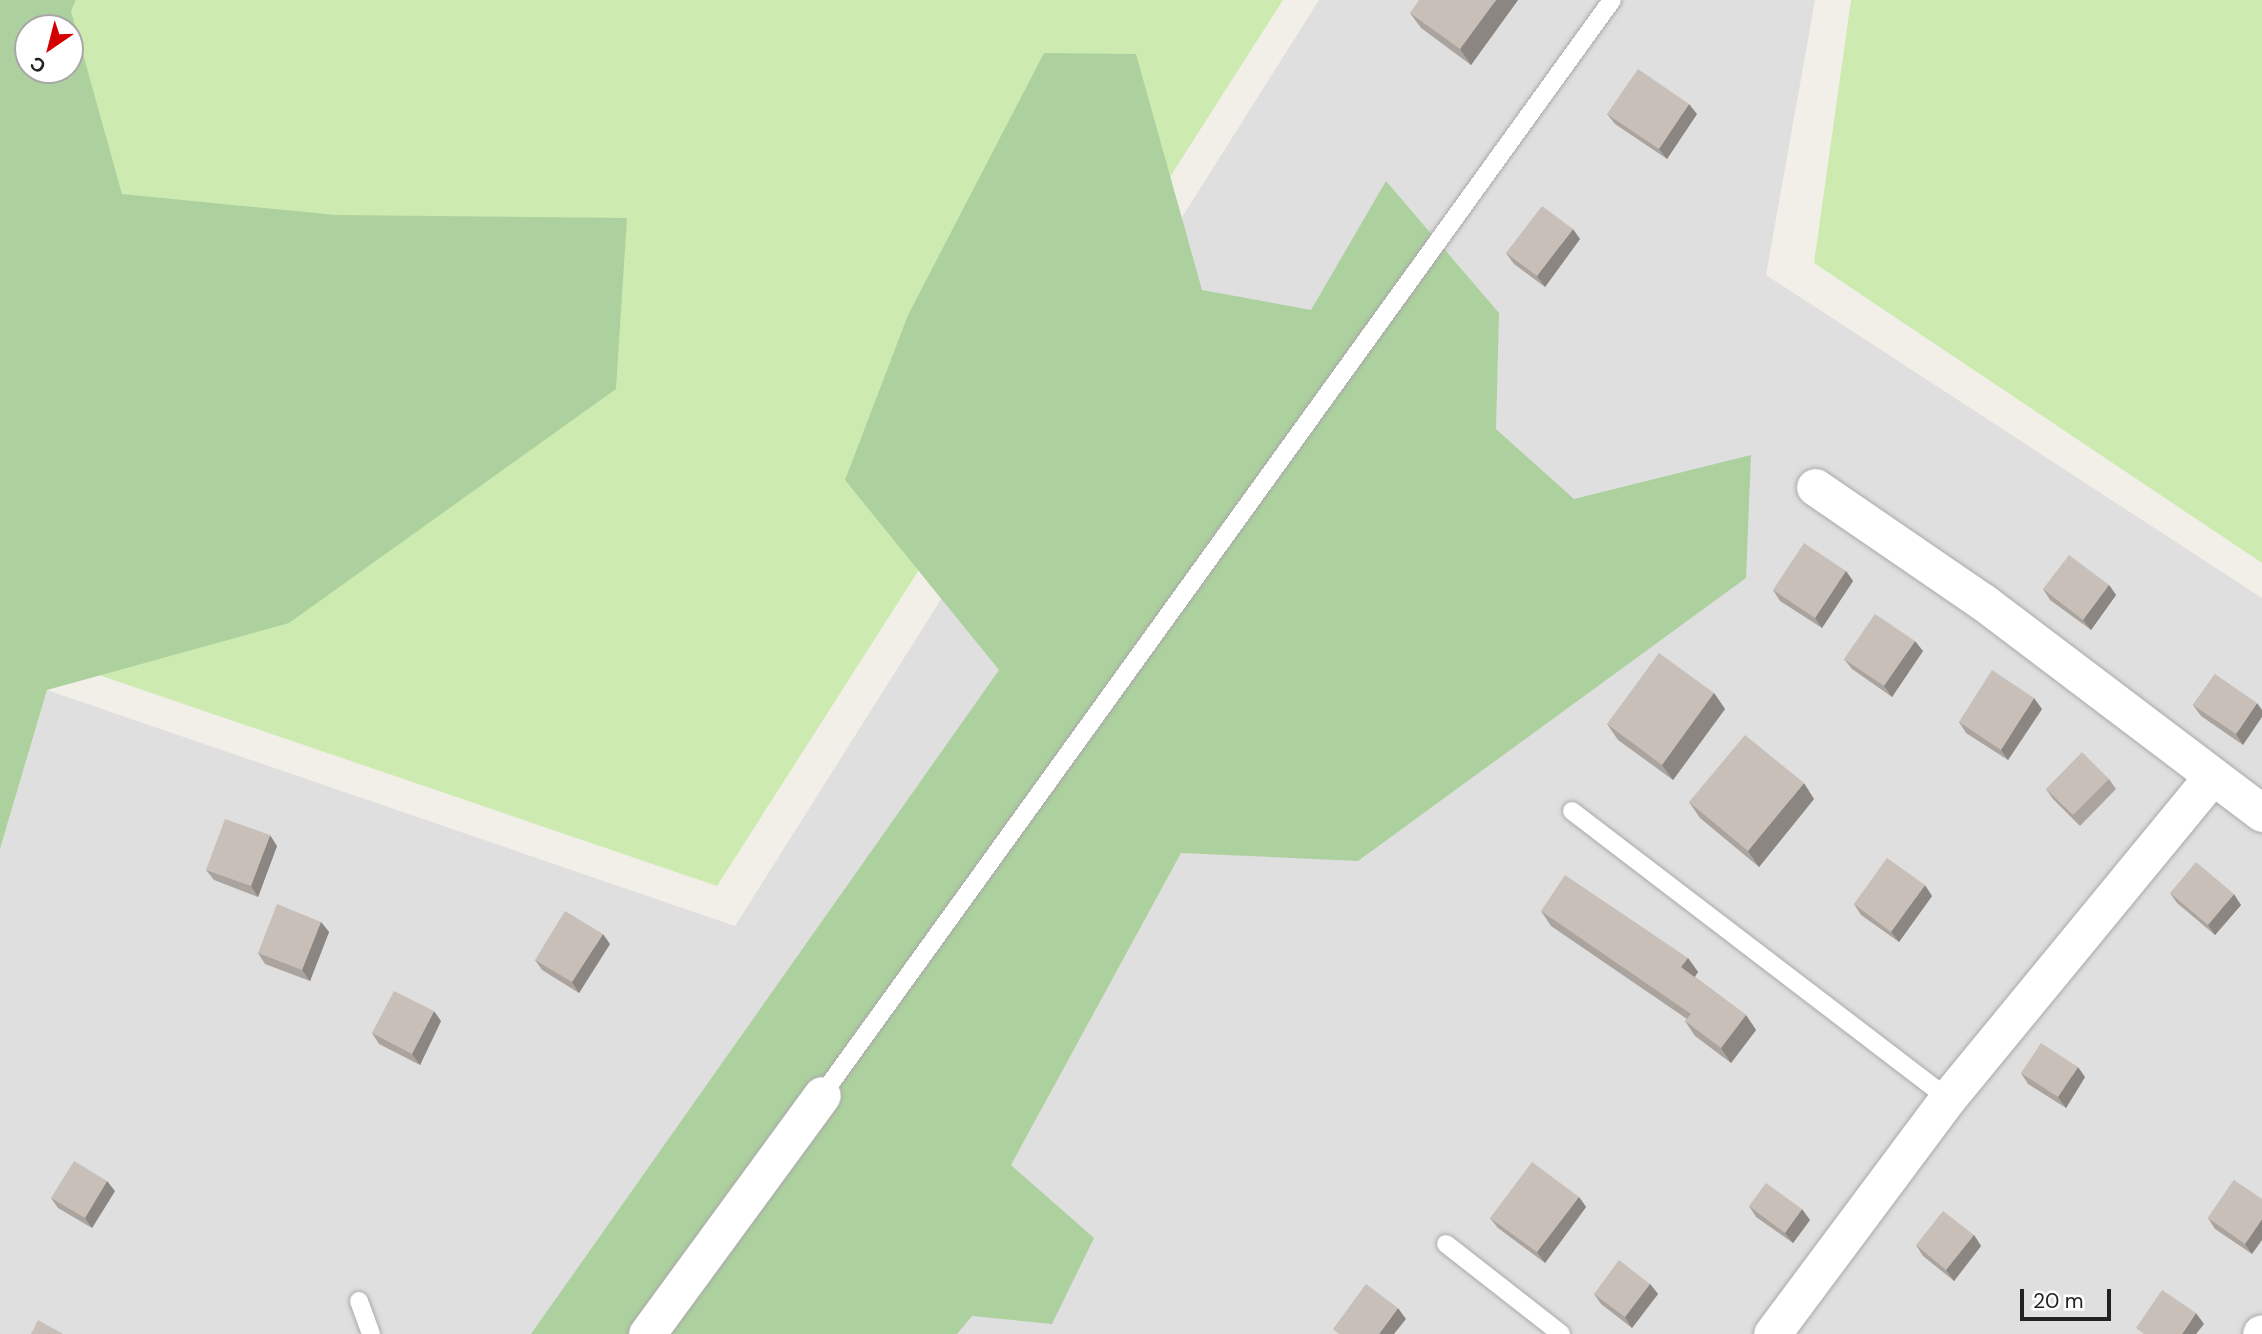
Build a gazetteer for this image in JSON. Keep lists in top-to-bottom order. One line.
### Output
{"scale_bar":"20 m","north":"bottom left"}
